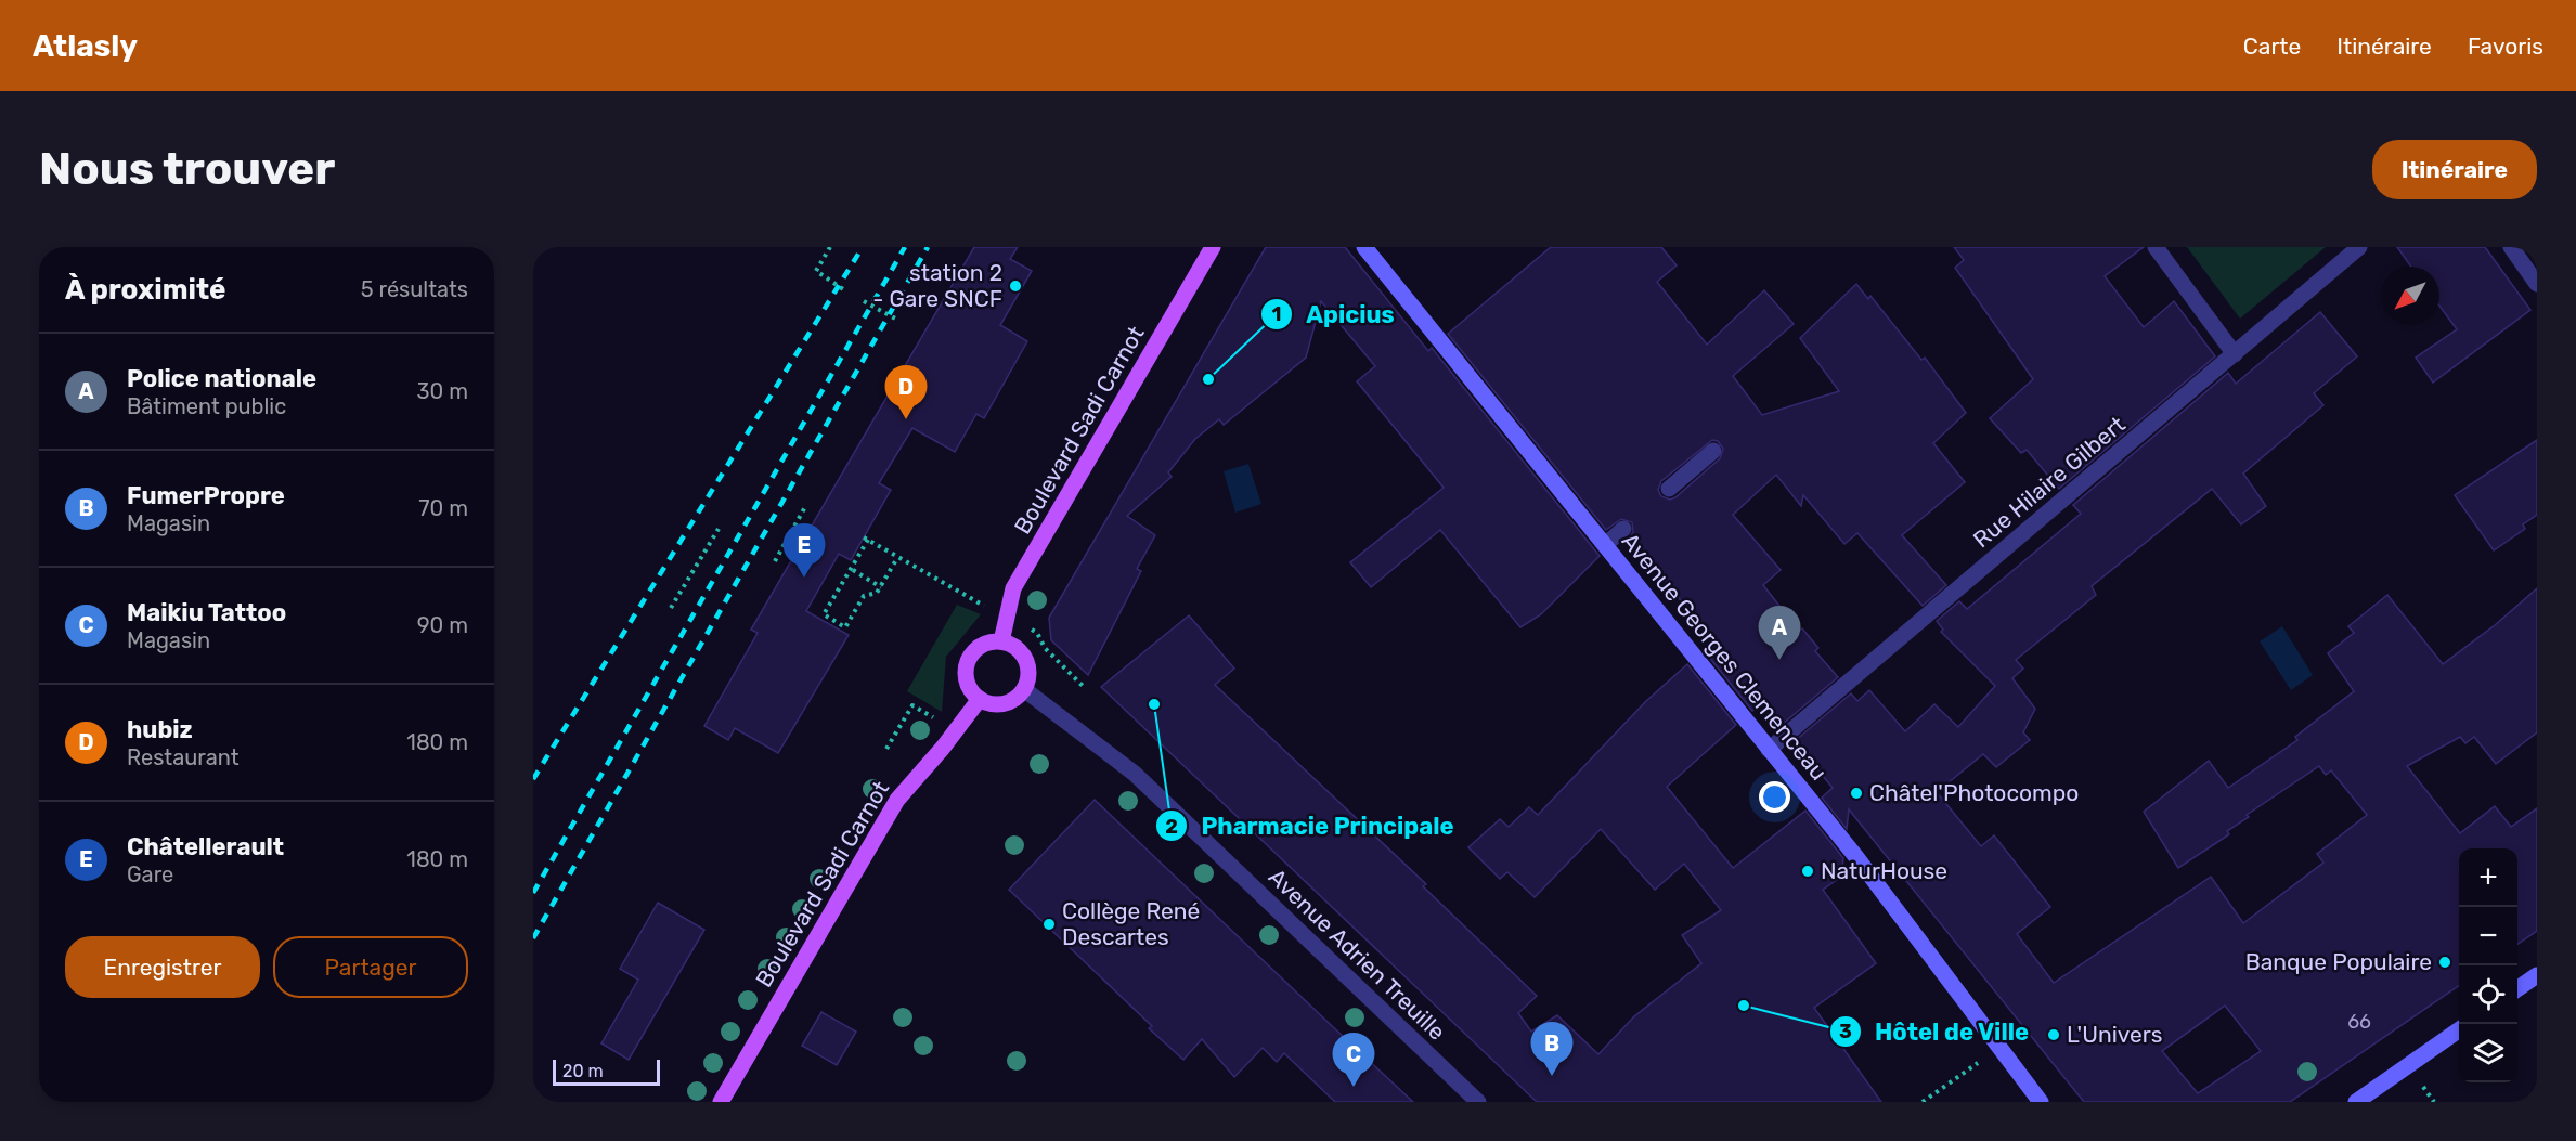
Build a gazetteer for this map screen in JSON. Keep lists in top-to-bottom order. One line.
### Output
{"streets":{"main road":["Boulevard Sadi Carnot","Avenue Georges Clemenceau"],"street":["Rue Hilaire Gilbert","Avenue Adrien Treuille"]},"crossings":[["Boulevard Sadi Carnot","Avenue Adrien Treuille"],["Rue Hilaire Gilbert","Avenue Georges Clemenceau"]],"places":["station 2 - Gare SNCF","Apicius","Pharmacie Principale","Châtel'Photocompo","NaturHouse","Collège René Descartes","Banque Populaire","Hôtel de Ville","L'Univers"],"house_numbers":["66"],"scale_bar":"20 m","north":"bottom left","page":{"header":"Atlasly","nav":["Carte","Itinéraire","Favoris"],"buttons":["Itinéraire",["Enregistrer","Partager"]],"title":"Nous trouver","heading":["À proximité","5 résultats"],"list":[{"mark":"A","name":"Police nationale","note":"Bâtiment public","value":"30 m"},{"mark":"B","name":"FumerPropre","note":"Magasin","value":"70 m"},{"mark":"C","name":"Maikiu Tattoo","note":"Magasin","value":"90 m"},{"mark":"D","name":"hubiz","note":"Restaurant","value":"180 m"},{"mark":"E","name":"Châtellerault","note":"Gare","value":"180 m"}],"pins":["D","E","A","B","C"],"map_buttons":["+","−"],"scale":"20 m"}}
